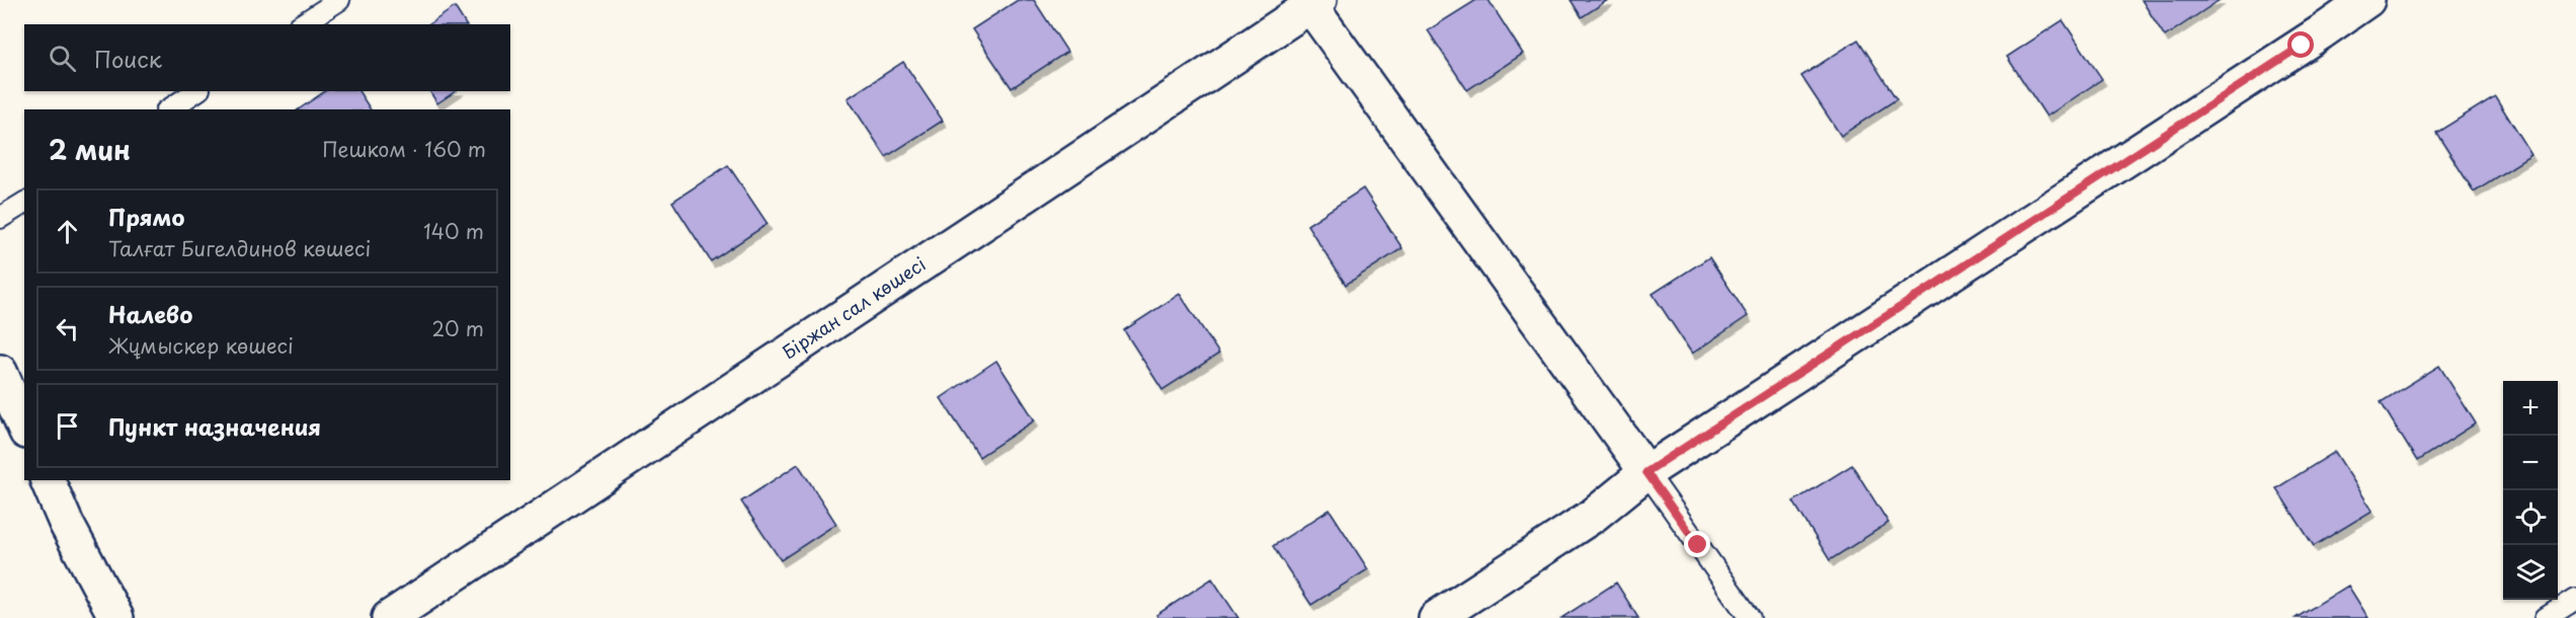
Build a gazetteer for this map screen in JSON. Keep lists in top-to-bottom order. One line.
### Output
{"streets":{"street":["Біржан сал көшесі"]},"page":{"search":"Поиск","heading":["2 мин","Пешком · 160 m"],"list":[["Прямо","Талғат Бигелдинов көшесі","140 m"],["Налево","Жұмыскер көшесі","20 m"],"Пункт назначения"],"map_buttons":["+","−"]}}
